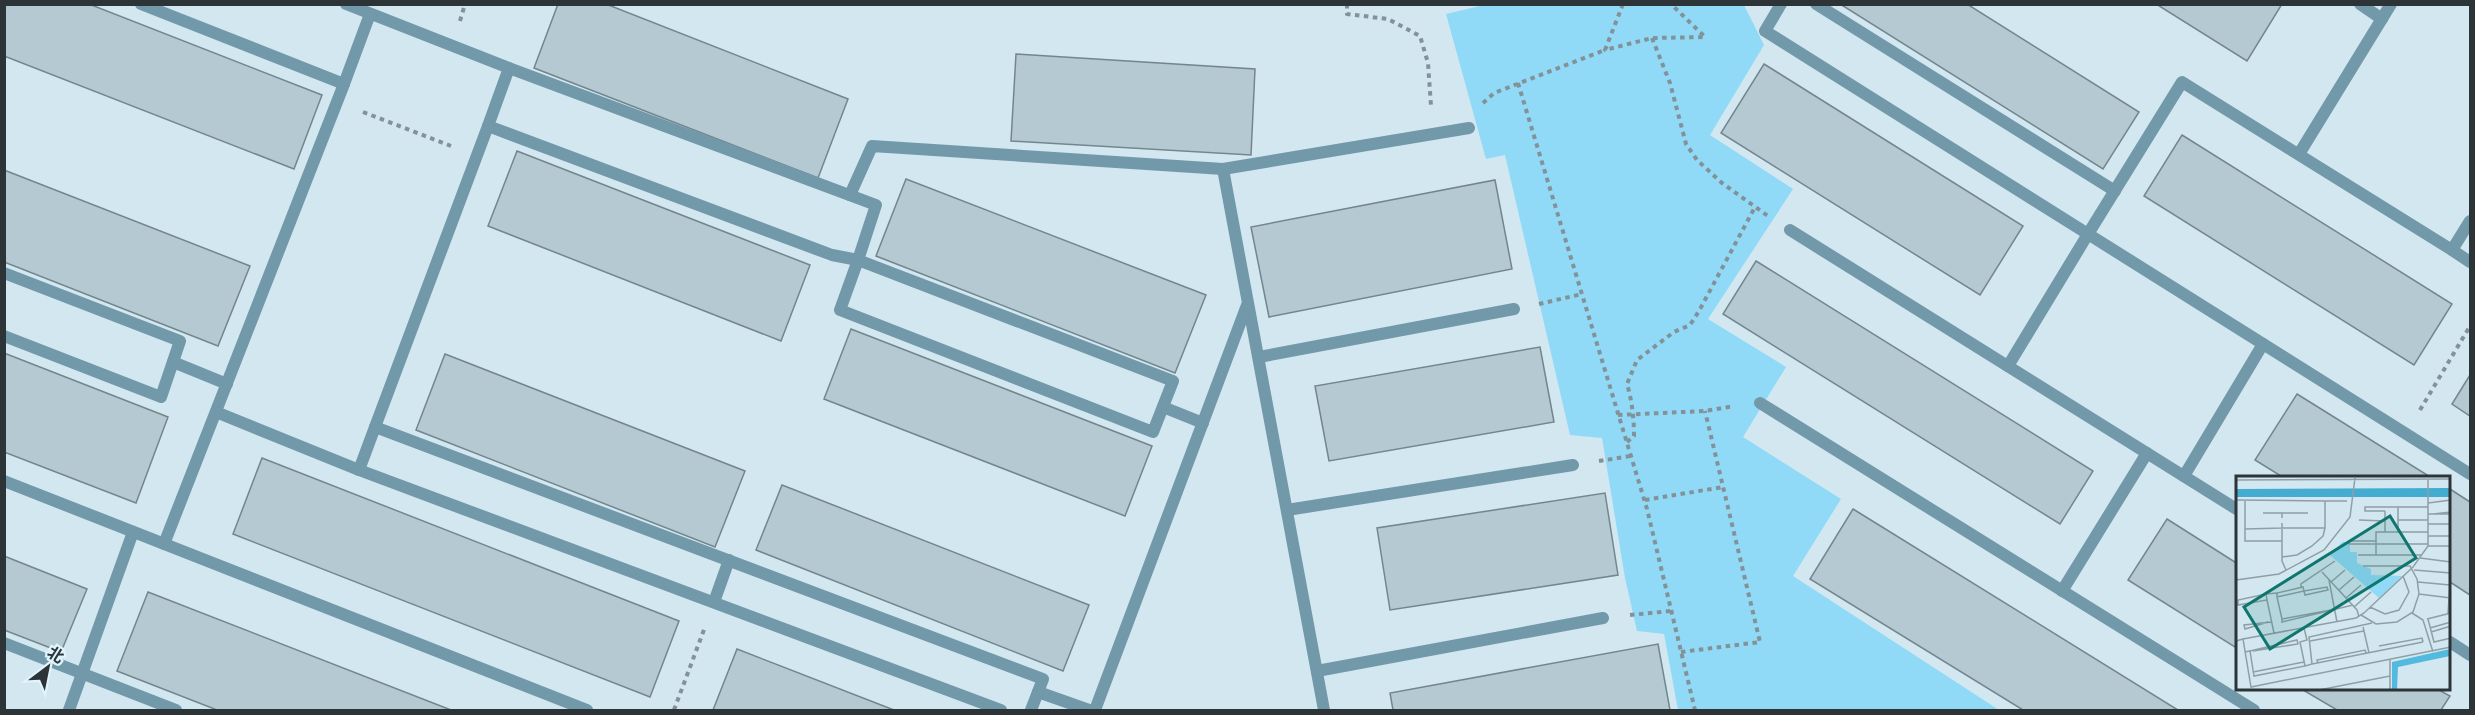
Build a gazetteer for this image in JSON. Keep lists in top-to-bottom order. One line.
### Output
{"north":"top right"}
